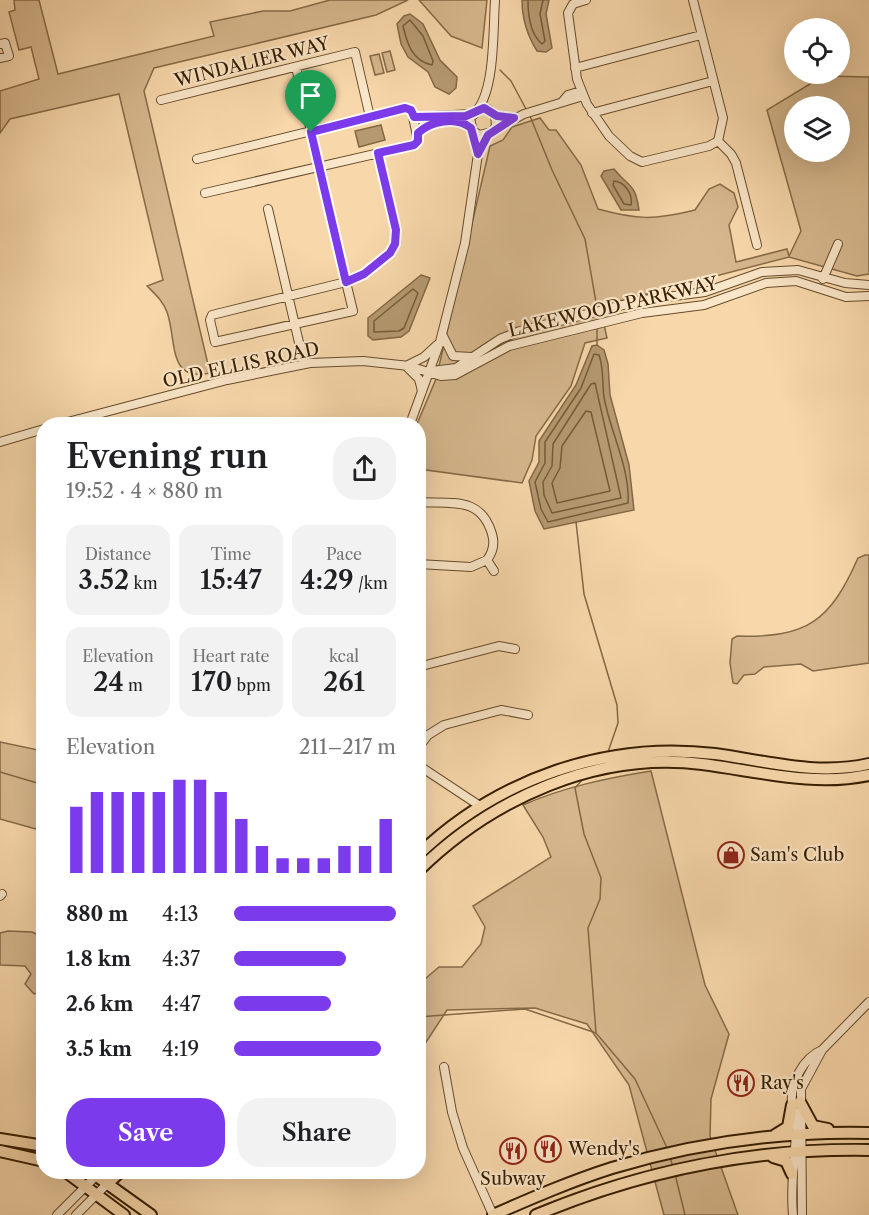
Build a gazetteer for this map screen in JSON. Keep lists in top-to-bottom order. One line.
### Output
{"streets":{"street":["WINDALIER WAY","LAKEWOOD PARKWAY","OLD ELLIS ROAD"]},"crossings":[["LAKEWOOD PARKWAY","OLD ELLIS ROAD"]],"places":{"shop":["Sam's Club"],"restaurant":["Ray's","Wendy's","Subway"]},"page":{"heading":["Evening run","19:52 · 4 × 880 m"],"stats":[["Distance","3.52 km"],["Time","15:47"],["Pace","4:29 /km"],["Elevation","24 m"],["Heart rate","170 bpm"],["kcal","261"]],"chart":["Elevation","211–217 m"],"list":[{"name":"880 m","note":"4:13"},{"name":"1.8 km","note":"4:37"},{"name":"2.6 km","note":"4:47"},{"name":"3.5 km","note":"4:19"}],"buttons":["Save","Share"]}}
